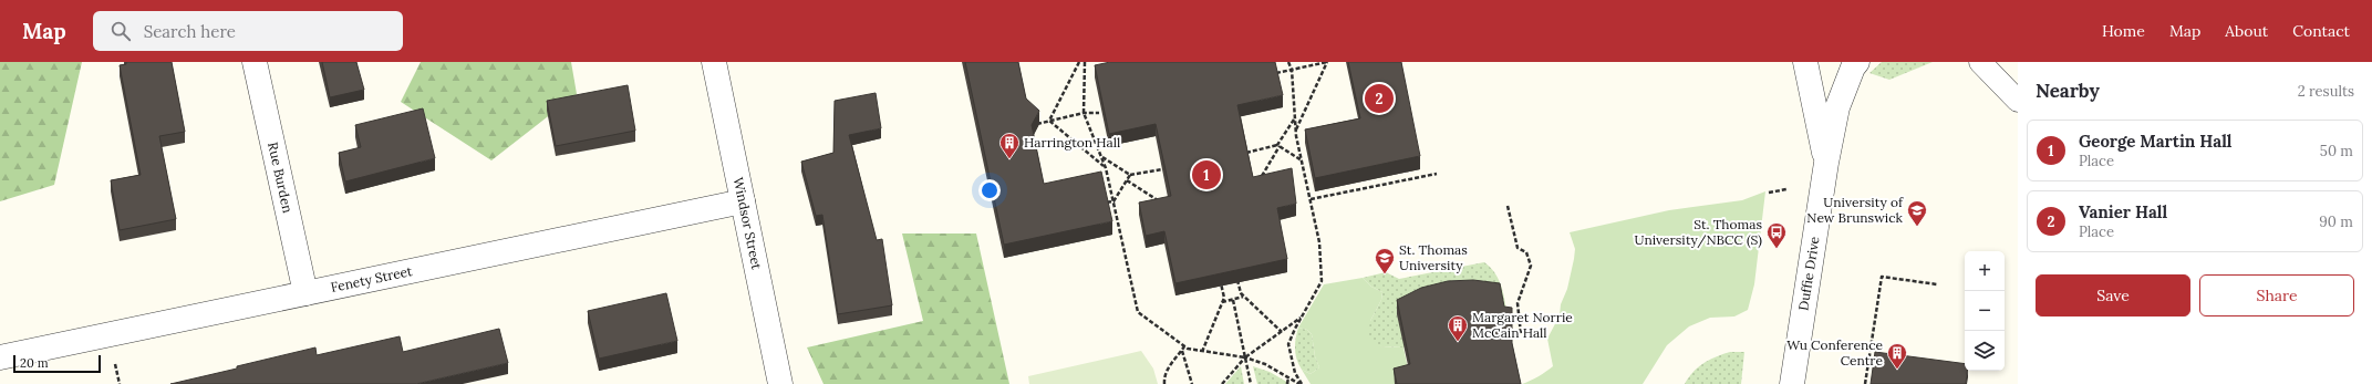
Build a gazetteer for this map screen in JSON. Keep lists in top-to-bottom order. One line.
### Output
{"streets":{"street":["Rue Burden","Windsor Street","Duffie Drive","Fenety Street"]},"crossings":[["Rue Burden","Fenety Street"],["Windsor Street","Fenety Street"]],"places":{"building":["Harrington Hall","Margaret Norrie McCain Hall","Wu Conference Centre"],"school or university":["University of New Brunswick","St. Thomas University"],"bus stop":["St. Thomas University/NBCC (S)"]},"scale_bar":"20 m","page":{"header":"Map","search":"Search here","nav":["Home","Map","About","Contact"],"heading":["Nearby","2 results"],"pins":["2","1"],"list":[{"mark":"1","name":"George Martin Hall","note":"Place","value":"50 m"},{"mark":"2","name":"Vanier Hall","note":"Place","value":"90 m"}],"map_buttons":["+","−"],"buttons":["Save","Share"],"scale":"20 m"}}
